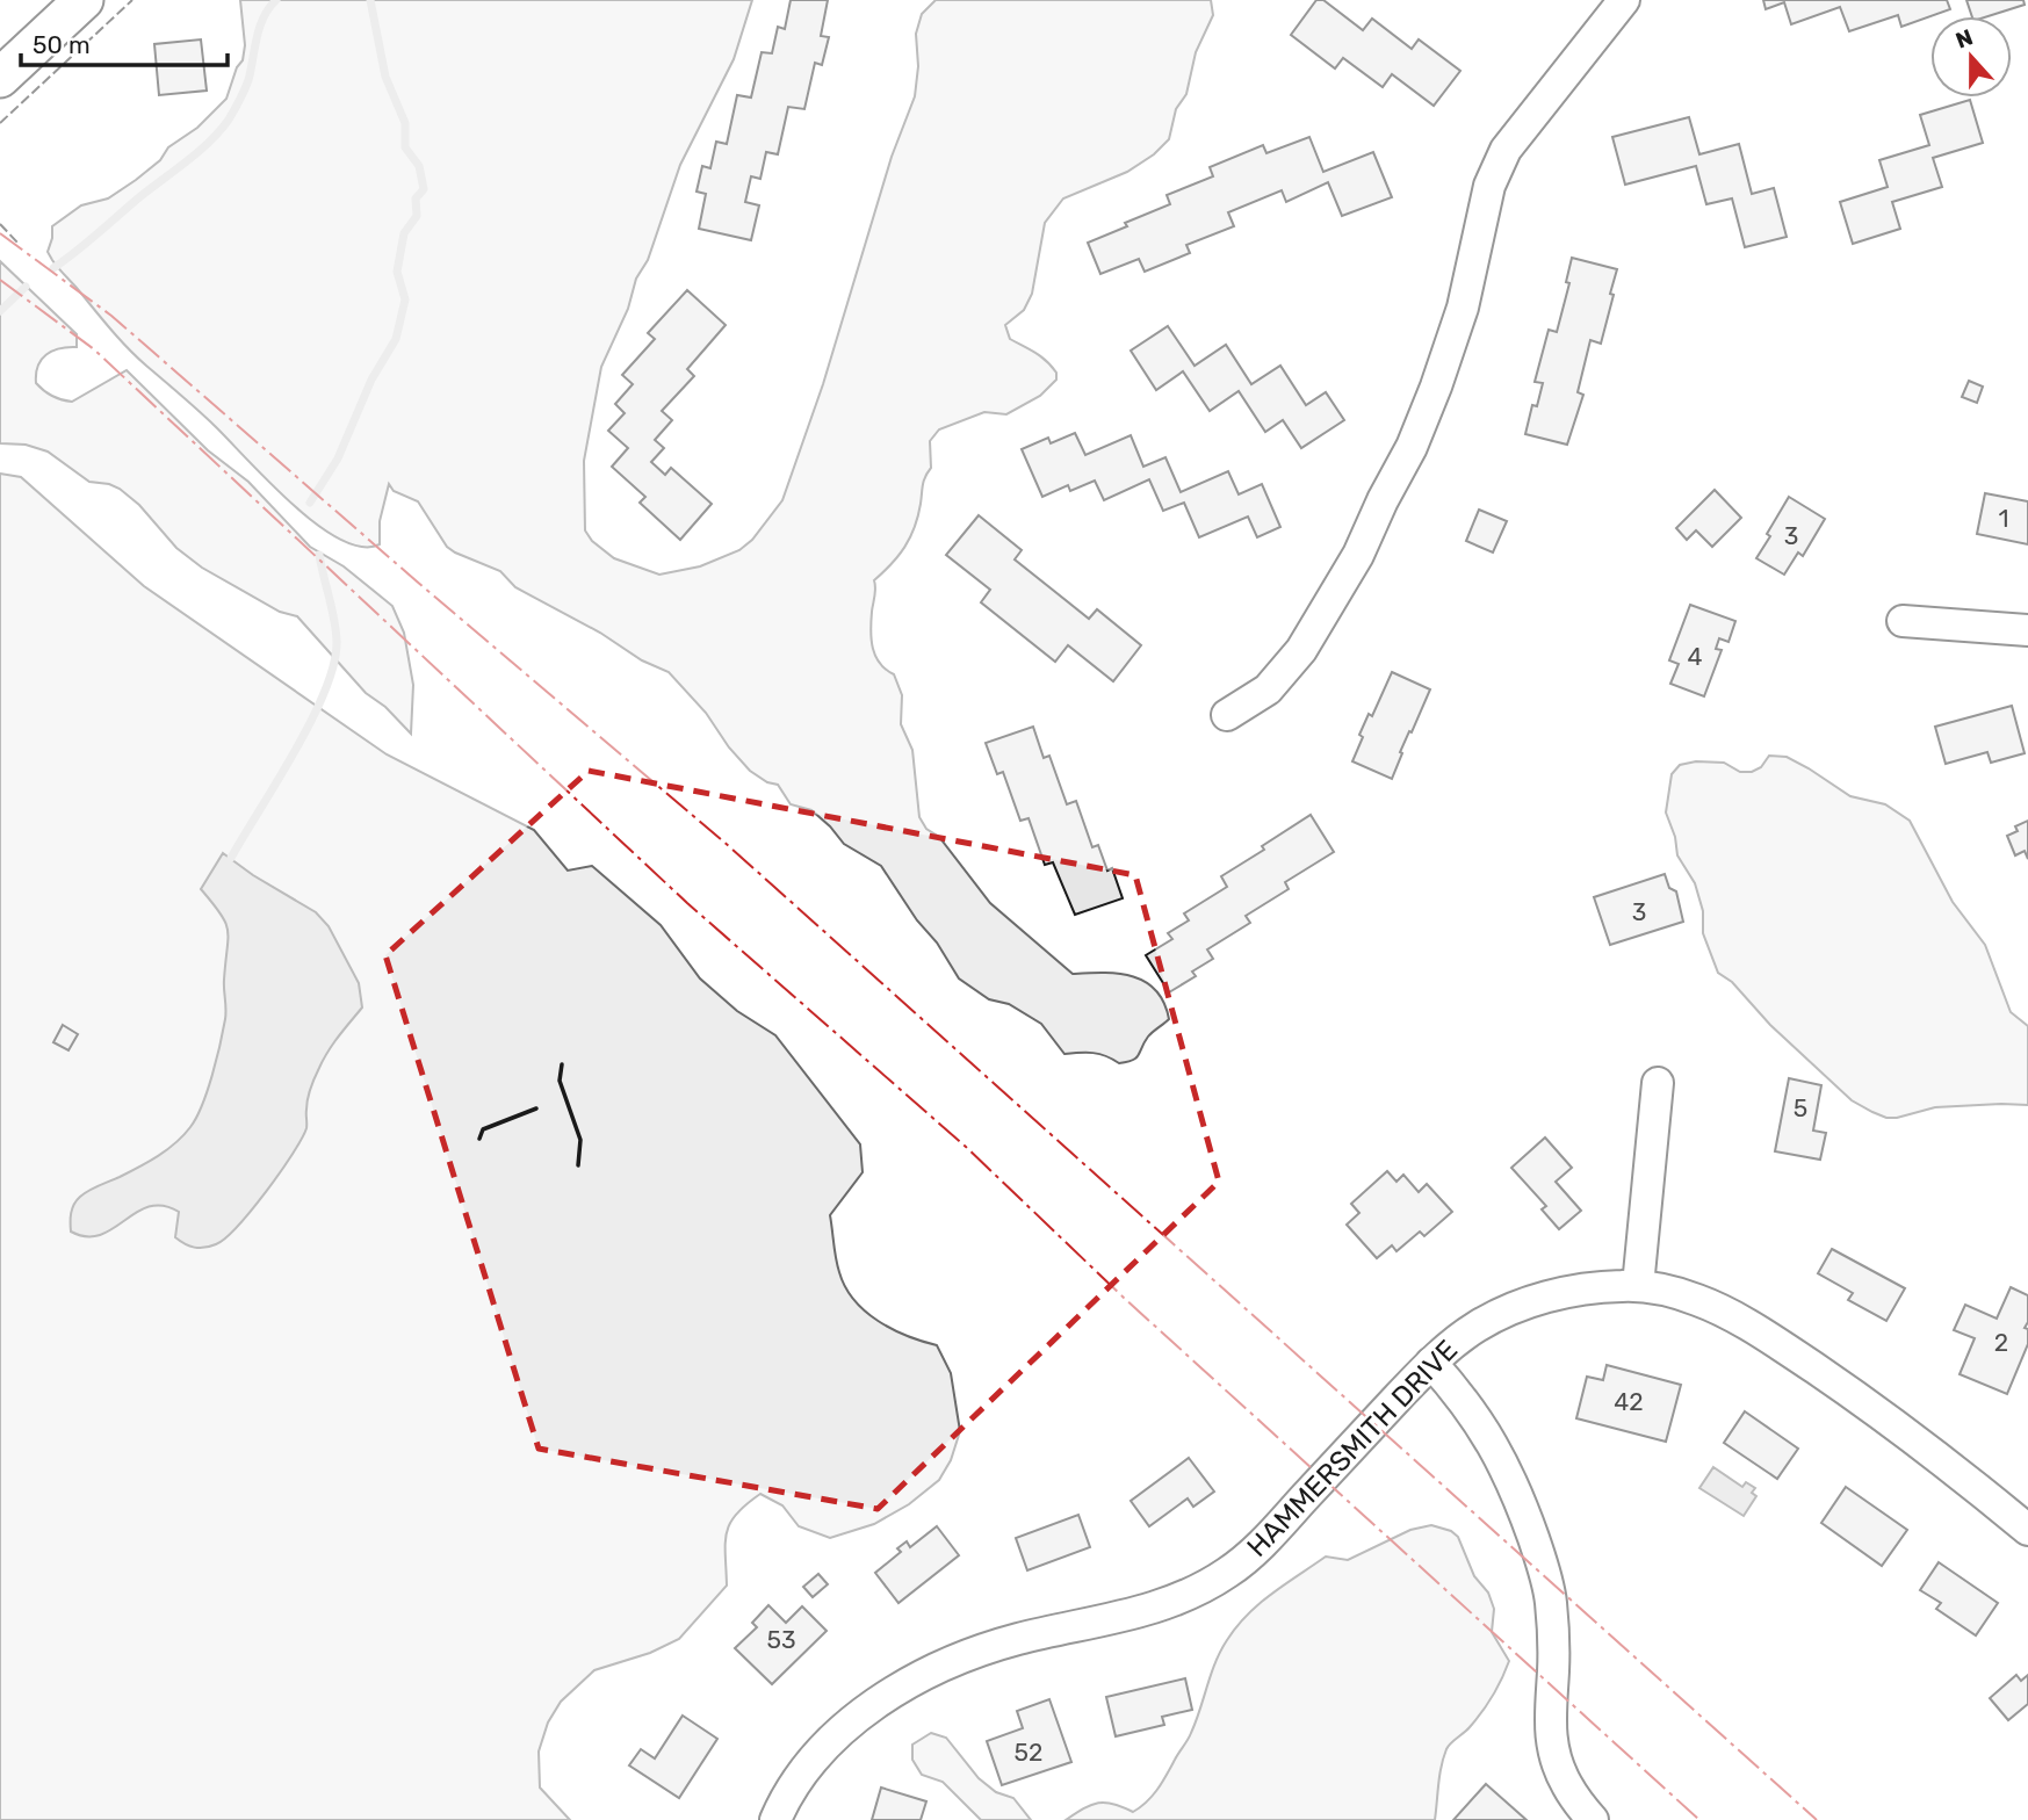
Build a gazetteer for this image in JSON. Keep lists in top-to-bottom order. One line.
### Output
{"streets":{"street":["HAMMERSMITH DRIVE"]},"house_numbers":["1","3","4","3","5","2","42","53","52"],"scale_bar":"50 m","north":"top"}
